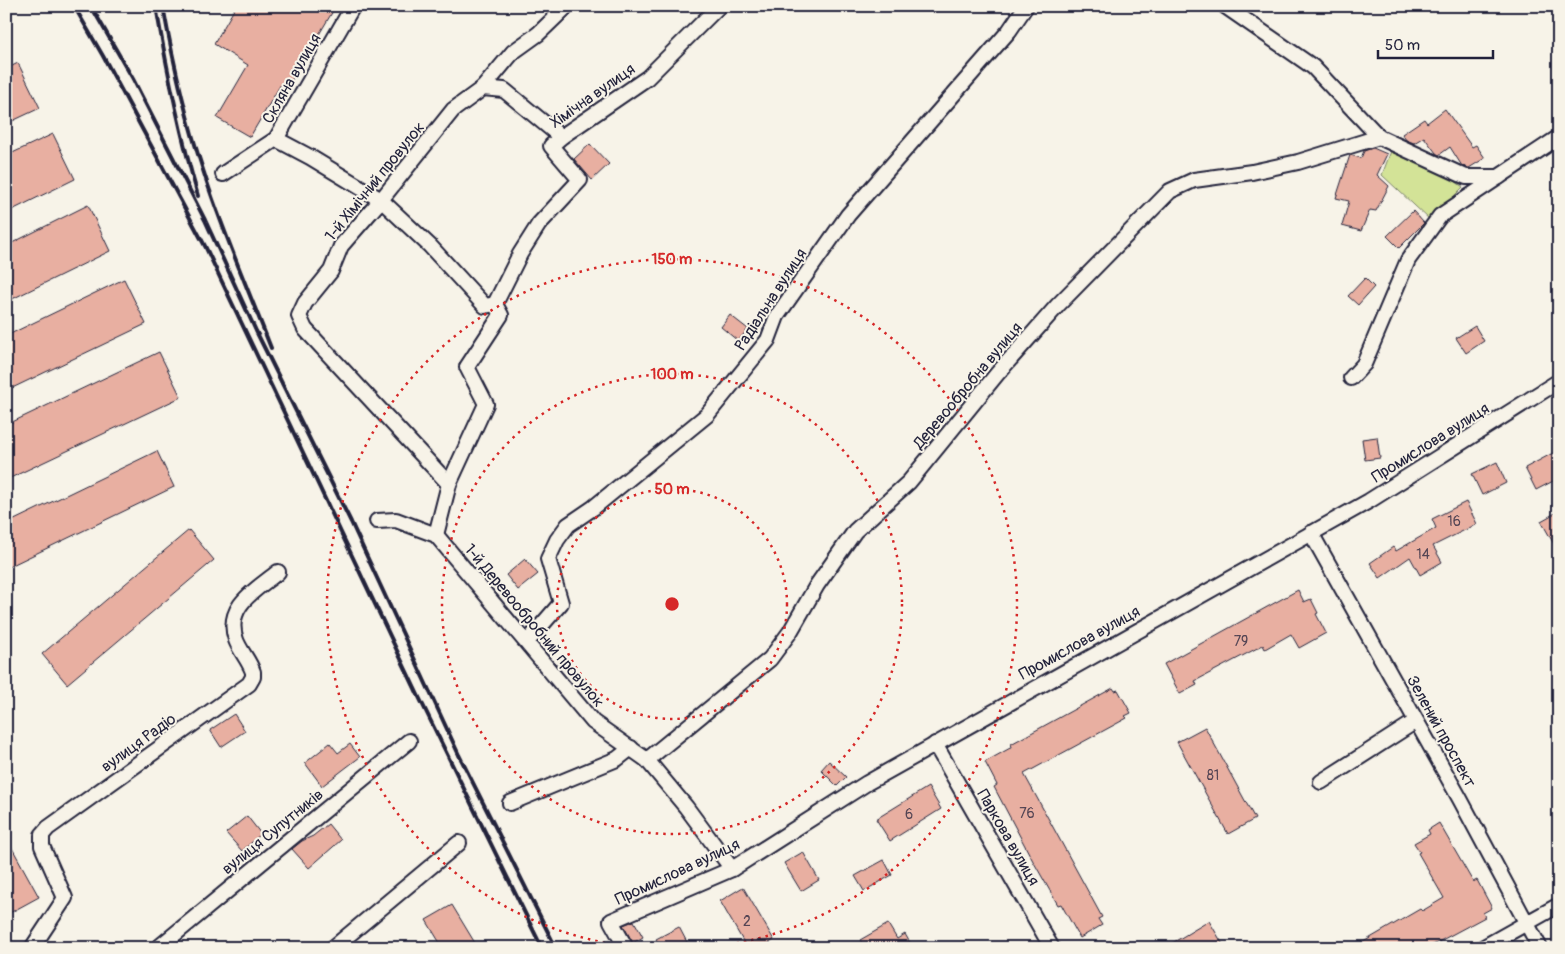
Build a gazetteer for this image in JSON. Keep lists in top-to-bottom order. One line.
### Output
{"streets":{"street":["Скляна вулиця","Хімічна вулиця","1-й Хімічний провулок","Радіальна вулиця","Деревообробна вулиця","Промислова вулиця","1-й Деревообробний провулок","Зелений проспект","вулиця Радіо","вулиця Супутників","Паркова вулиця"]},"crossings":[["Хімічна вулиця","1-й Хімічний провулок"],["Хімічна вулиця","1-й Деревообробний провулок"],["Радіальна вулиця","1-й Деревообробний провулок"],["Деревообробна вулиця","1-й Деревообробний провулок"],["Промислова вулиця","1-й Деревообробний провулок"],["Промислова вулиця","Зелений проспект"],["Промислова вулиця","Паркова вулиця"]],"house_numbers":["16","14","79","81","76","6","2"],"scale_bar":"50 m","rings":["150 m","100 m","50 m"]}
